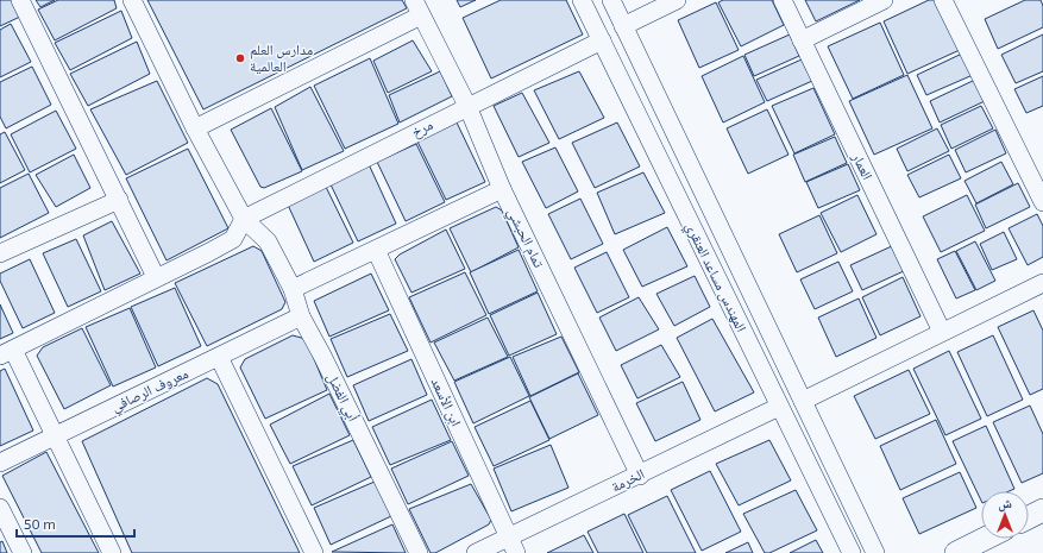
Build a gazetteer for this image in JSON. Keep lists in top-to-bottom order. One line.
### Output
{"streets":{"street":["مرخ","العمار","تمام الحبشي","المهندس مساعد العنقري","معروف الرصافي","أبي الفضل","ابن الأسعد","الخرمة"]},"crossings":[["مرخ","تمام الحبشي"],["مرخ","المهندس مساعد العنقري"],["مرخ","أبي الفضل"],["تمام الحبشي","الخرمة"],["المهندس مساعد العنقري","الخرمة"],["معروف الرصافي","أبي الفضل"],["ابن الأسعد","الخرمة"]],"places":["مدارس العلم العالمية"],"scale_bar":"50 m","north":"top"}
